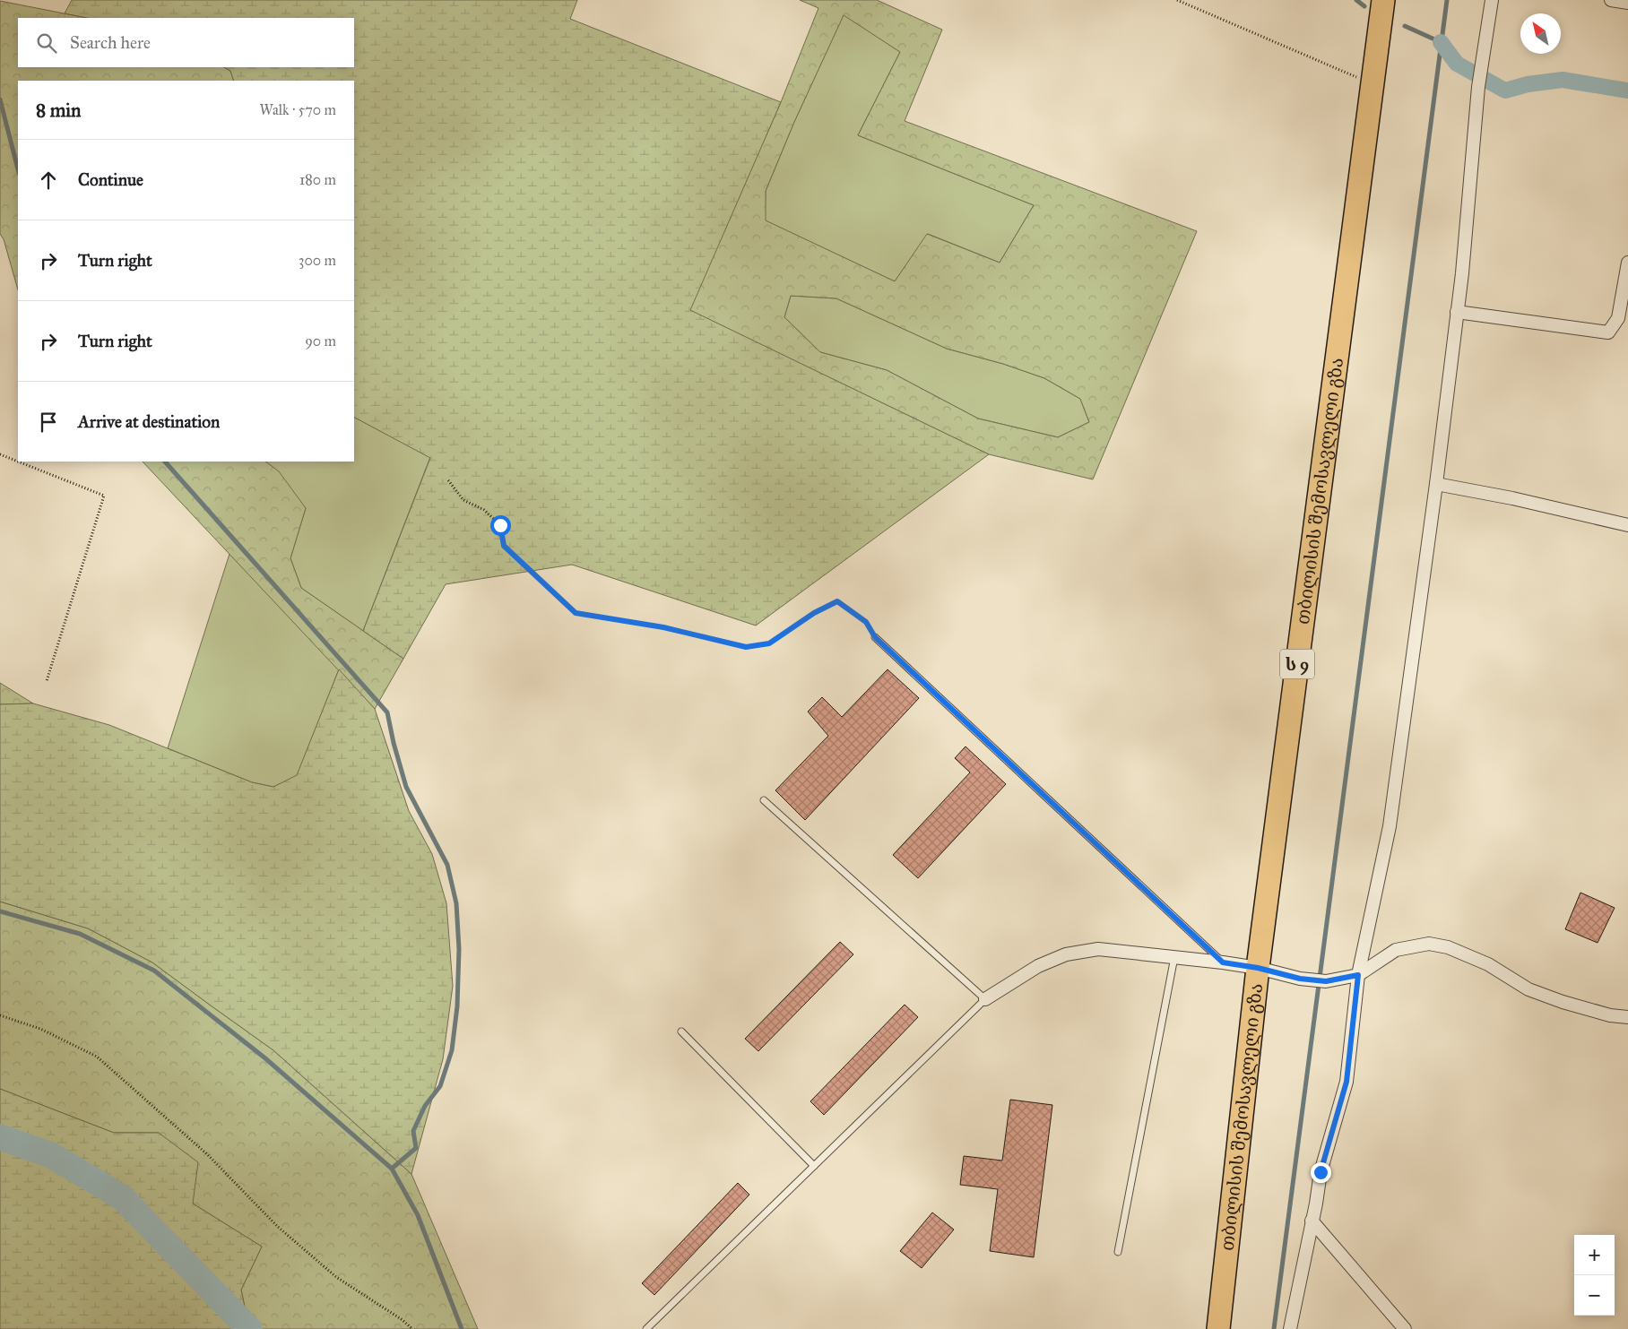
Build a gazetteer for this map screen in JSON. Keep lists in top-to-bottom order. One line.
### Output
{"streets":{"highway":["თბილისის შემოსავლელი გზა","ს 9"]},"north":"top left","page":{"search":"Search here","heading":["8 min","Walk · 570 m"],"list":[["Continue","180 m"],["Turn right","300 m"],["Turn right","90 m"],"Arrive at destination"],"map_buttons":["+","−"]}}
